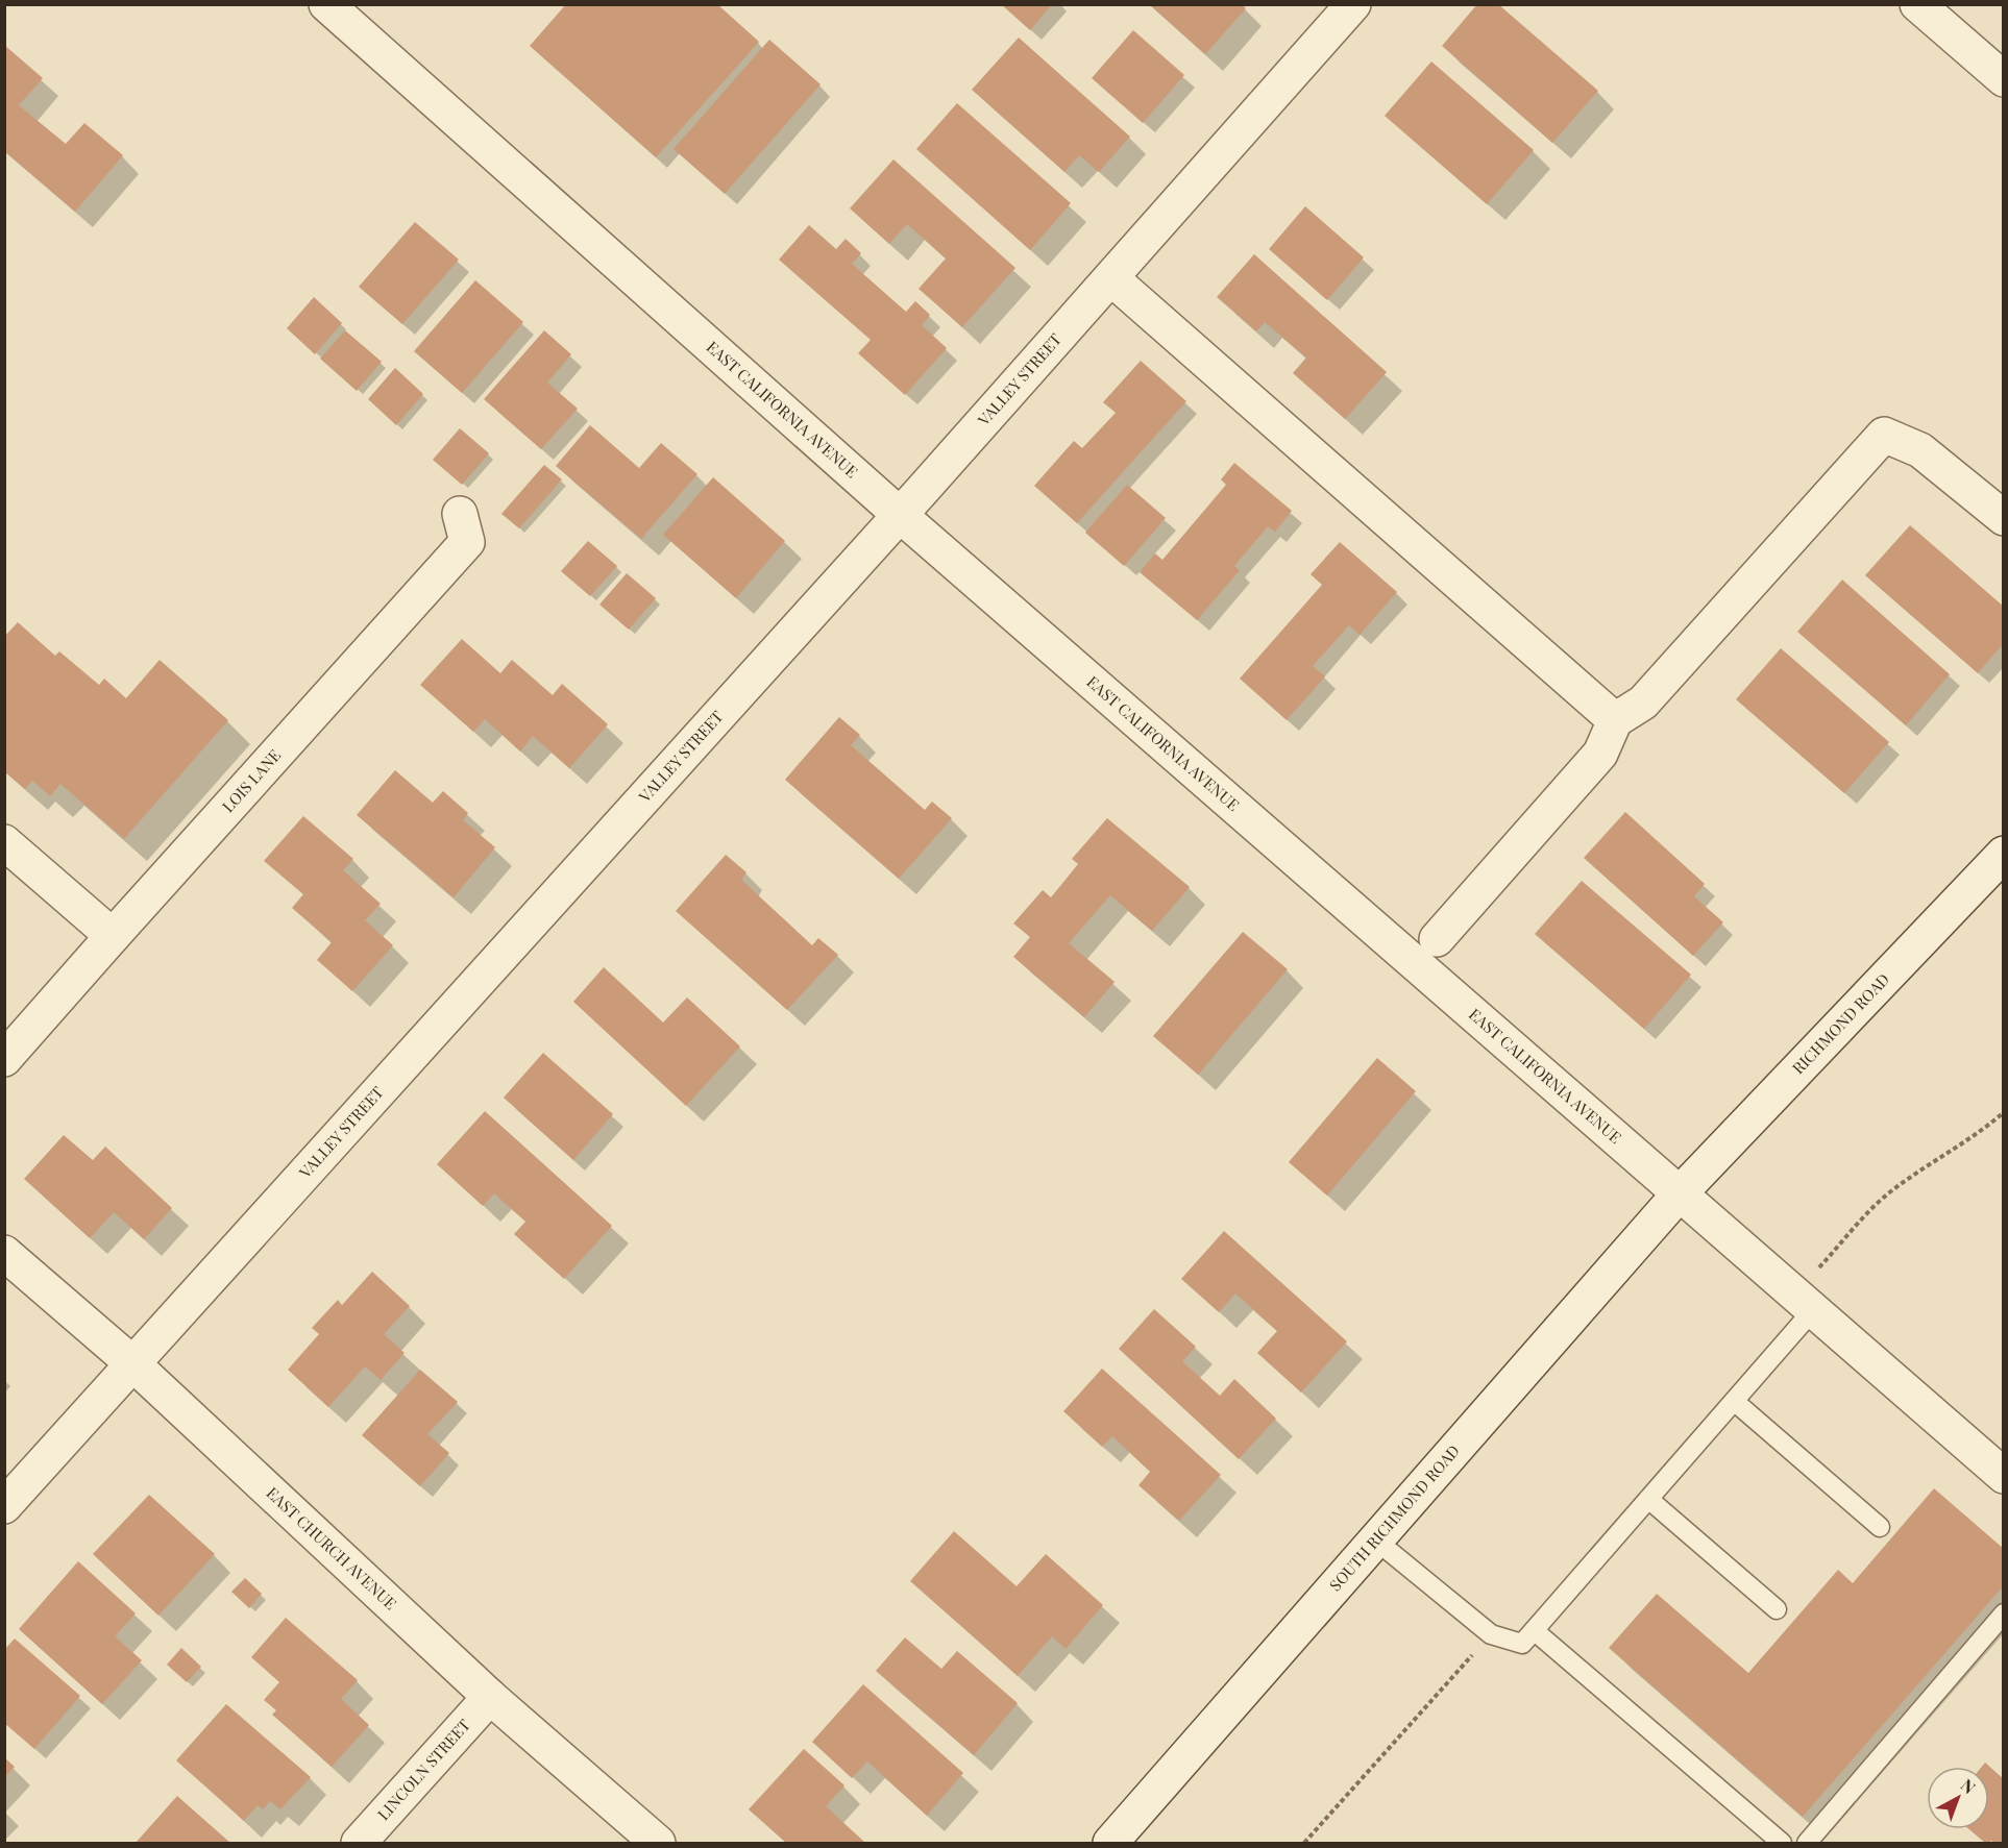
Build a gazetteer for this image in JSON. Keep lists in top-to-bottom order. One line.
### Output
{"streets":{"street":["VALLEY STREET","EAST CALIFORNIA AVENUE","LOIS LANE","RICHMOND ROAD","SOUTH RICHMOND ROAD","EAST CHURCH AVENUE","LINCOLN STREET"]},"crossings":[["VALLEY STREET","EAST CALIFORNIA AVENUE"],["VALLEY STREET","EAST CHURCH AVENUE"],["EAST CALIFORNIA AVENUE","RICHMOND ROAD"],["EAST CALIFORNIA AVENUE","SOUTH RICHMOND ROAD"],["RICHMOND ROAD","SOUTH RICHMOND ROAD"],["EAST CHURCH AVENUE","LINCOLN STREET"]],"north":"top right"}
